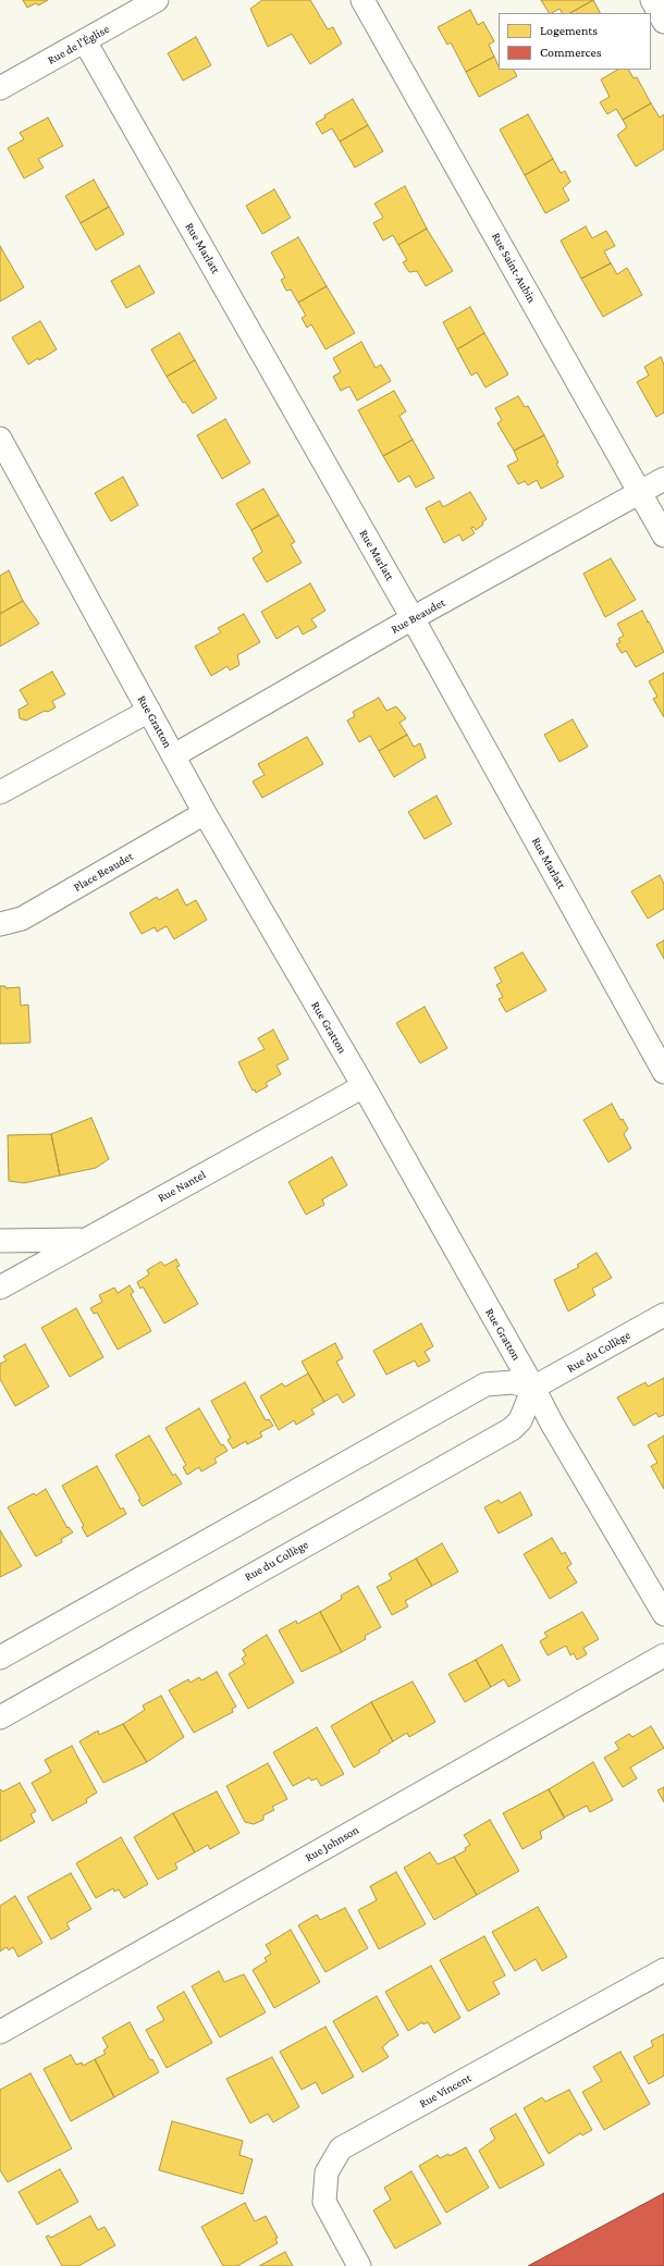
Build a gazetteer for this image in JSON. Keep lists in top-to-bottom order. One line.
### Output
{"streets":{"street":["Rue de l'Église","Rue Marlatt","Rue Saint-Aubin","Rue Beaudet","Rue Gratton","Place Beaudet","Rue Nantel","Rue du Collège","Rue Johnson","Rue Vincent"]},"crossings":[["Rue de l'Église","Rue Marlatt"],["Rue Marlatt","Rue Beaudet"],["Rue Saint-Aubin","Rue Beaudet"],["Rue Beaudet","Rue Gratton"],["Rue Gratton","Place Beaudet"],["Rue Gratton","Rue Nantel"],["Rue Gratton","Rue du Collège"]],"legend":["Logements","Commerces"]}
